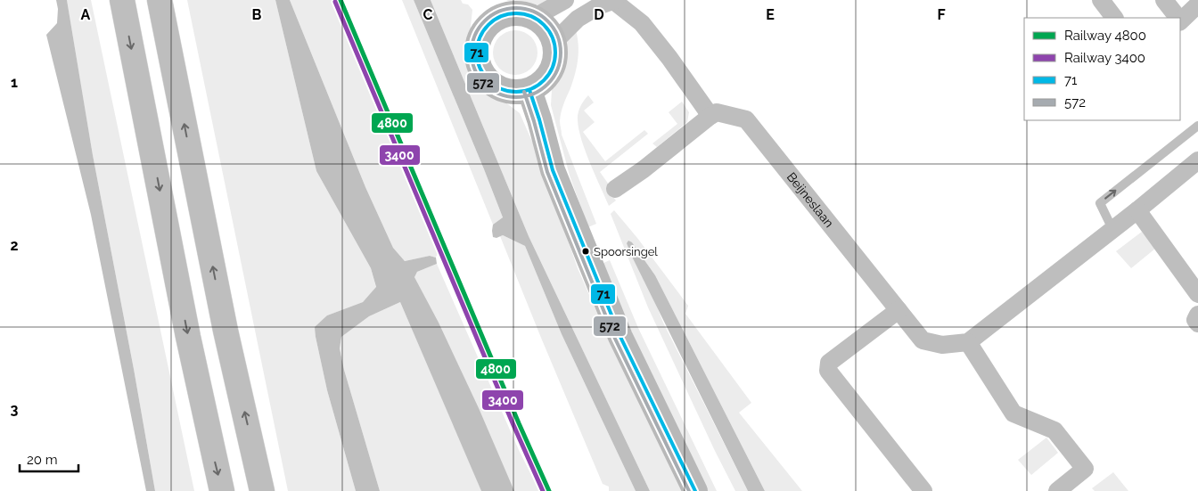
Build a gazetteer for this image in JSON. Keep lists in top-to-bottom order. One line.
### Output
{"streets":{"street":["Beijneslaan"]},"places":["Spoorsingel"],"lines":["rail line 4800","rail line 3400","transit line 572","transit line 71"],"legend":["Railway 4800","Railway 3400","71","572"],"scale_bar":"20 m","grid":{"columns":["A","B","C","D","E","F"],"rows":["1","2","3"]}}
